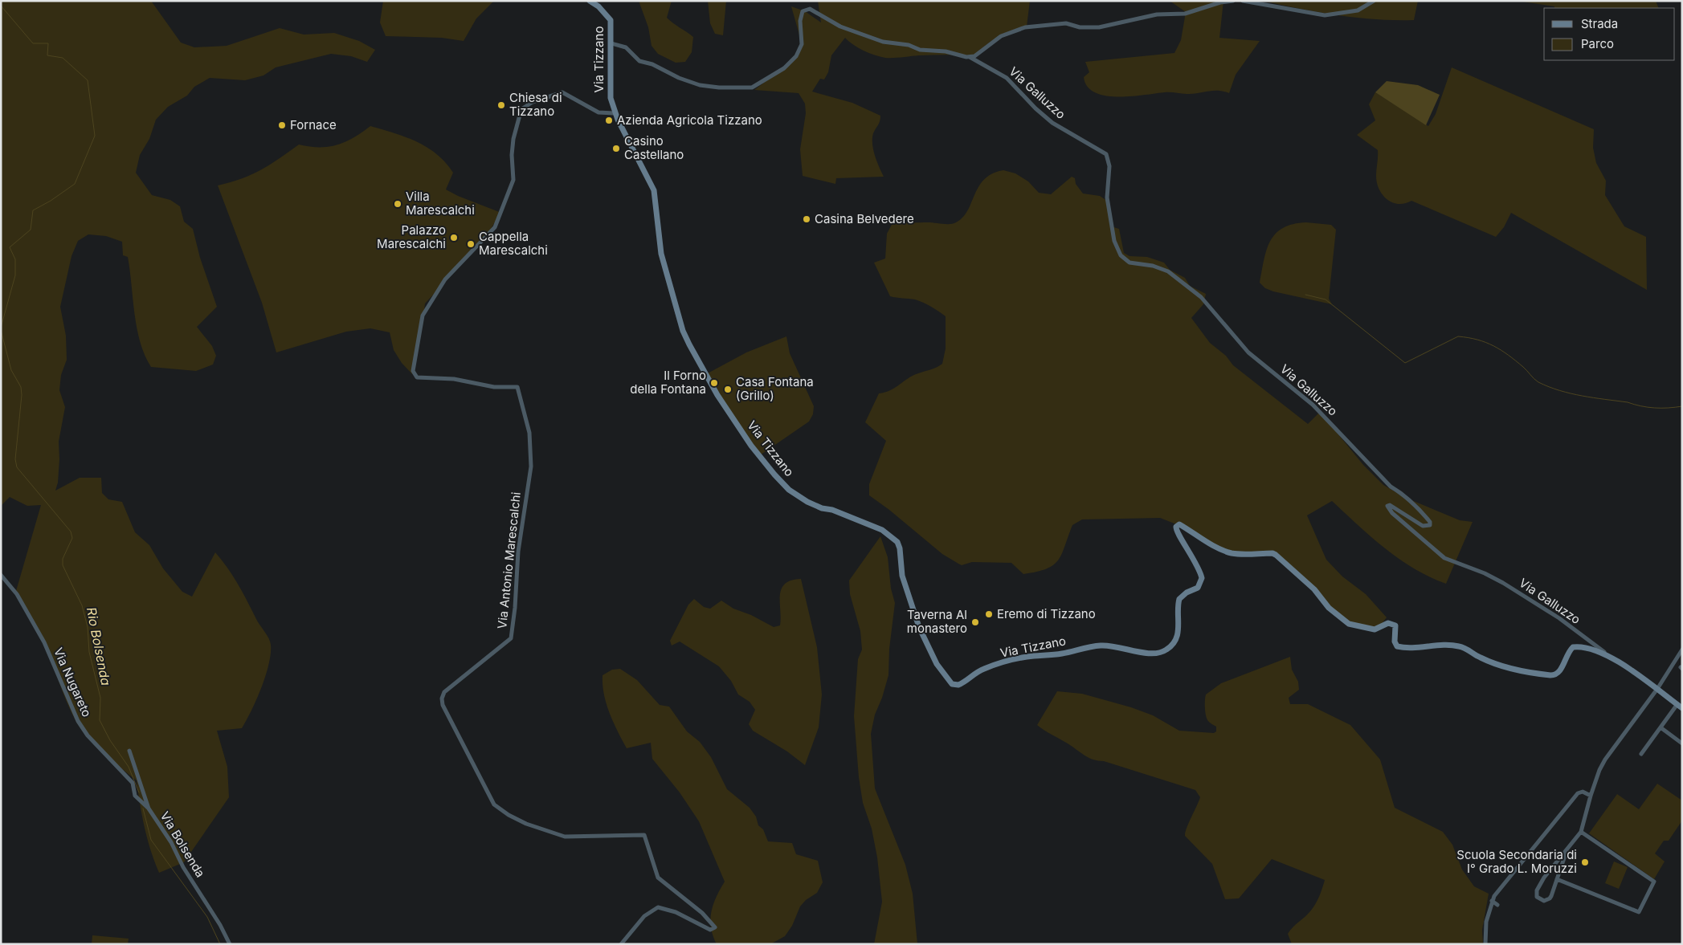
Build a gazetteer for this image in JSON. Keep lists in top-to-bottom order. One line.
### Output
{"streets":{"street":["Via Tizzano","Via Galluzzo","Via Antonio Marescalchi","Via Nugareto","Via Bolsenda"]},"crossings":[["Via Tizzano","Via Galluzzo"],["Via Tizzano","Via Antonio Marescalchi"],["Via Nugareto","Via Bolsenda"]],"water":["Rio Bolsenda"],"places":["Chiesa di Tizzano","Azienda Agricola Tizzano","Fornace","Casino Castellano","Villa Marescalchi","Casina Belvedere","Palazzo Marescalchi","Cappella Marescalchi","Il Forno della Fontana","Casa Fontana (Grillo)","Eremo di Tizzano","Taverna Al monastero","Scuola Secondaria di I° Grado L. Moruzzi"],"legend":["Strada","Parco"]}
